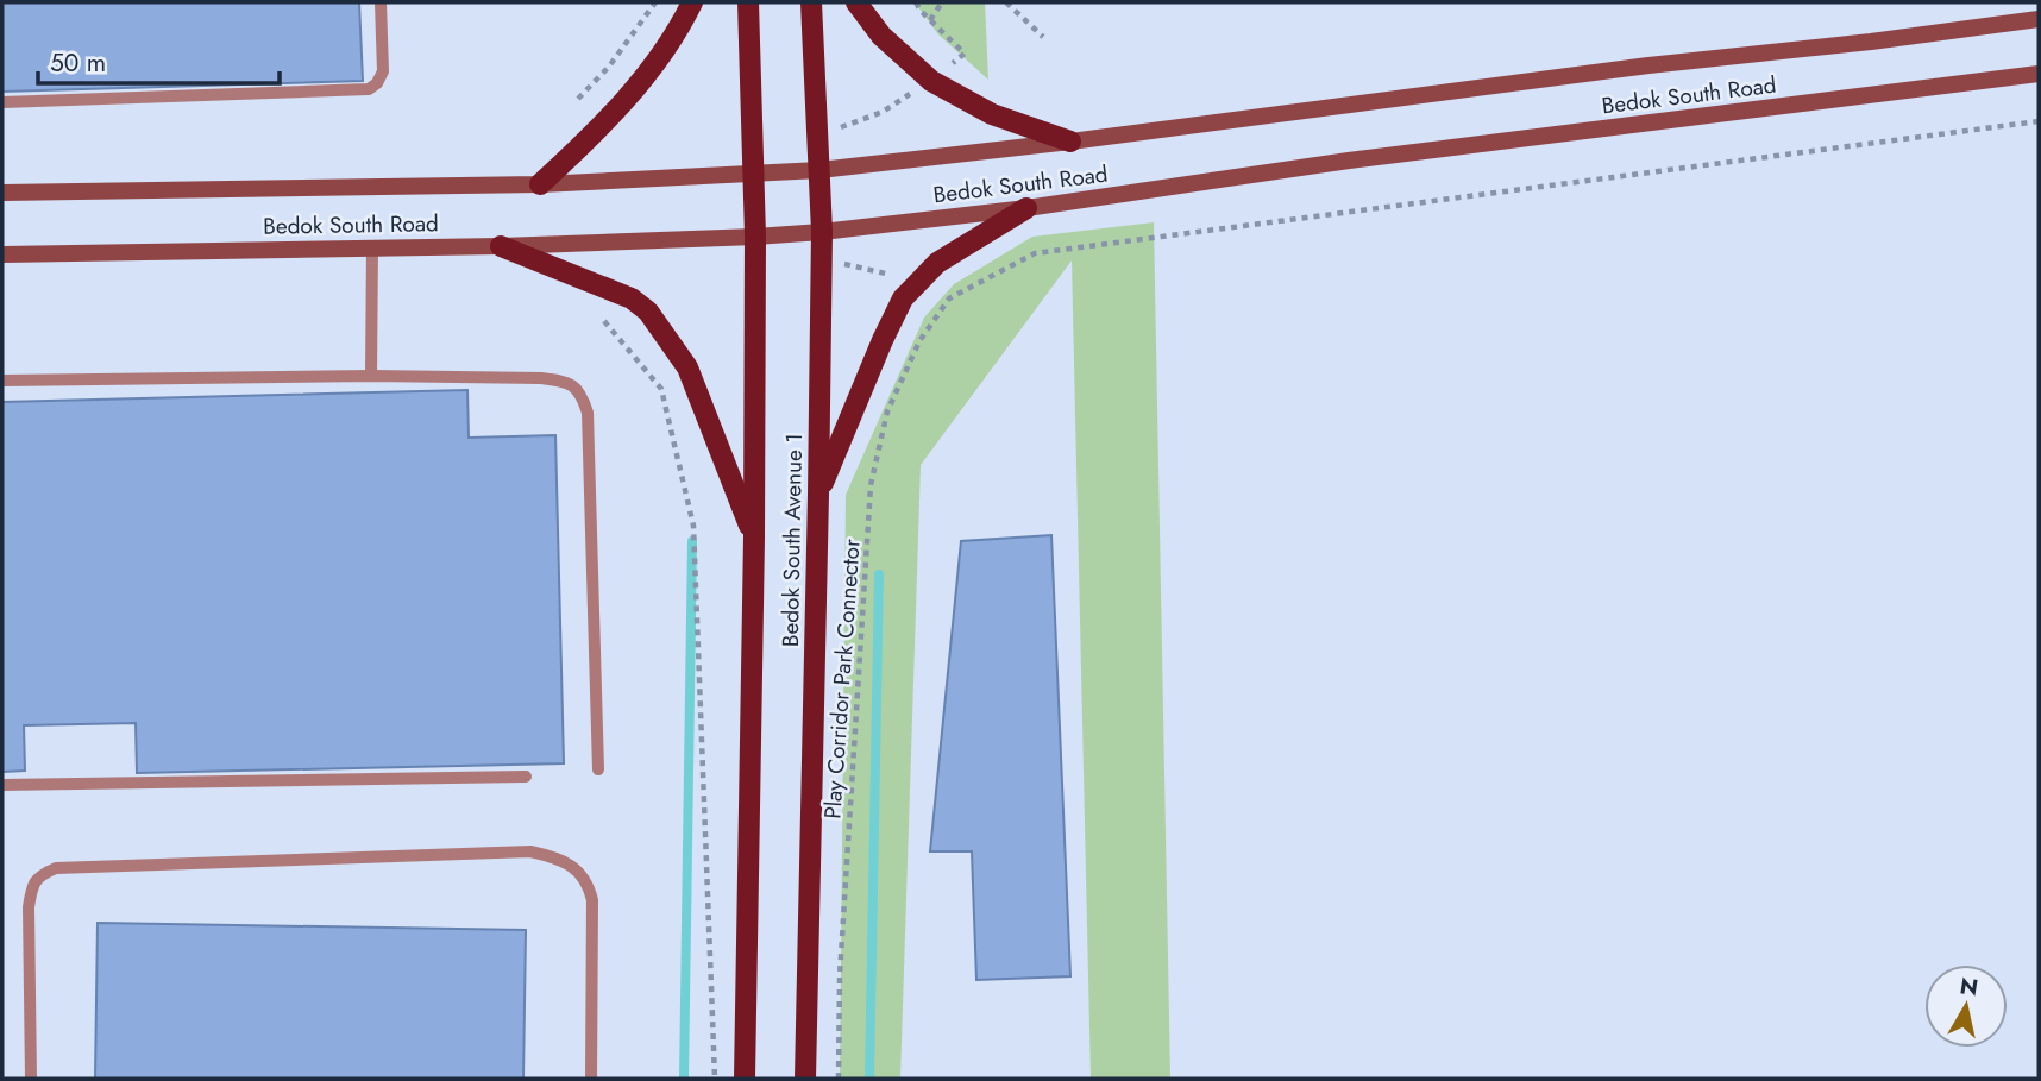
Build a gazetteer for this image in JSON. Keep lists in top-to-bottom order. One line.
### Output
{"streets":{"main road":["Bedok South Road","Bedok South Avenue 1"],"path":["Play Corridor Park Connector"]},"crossings":[["Bedok South Road","Bedok South Avenue 1"]],"scale_bar":"50 m","north":"top"}
